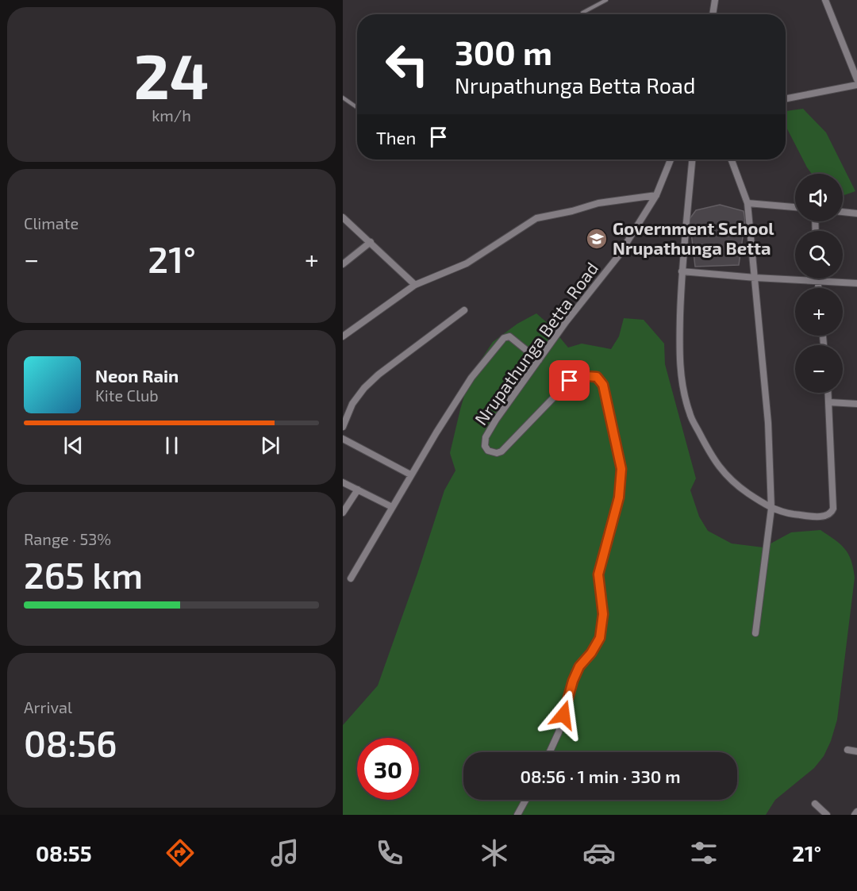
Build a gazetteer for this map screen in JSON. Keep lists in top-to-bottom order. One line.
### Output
{"streets":{"street":["Nrupathunga Betta Road"]},"places":{"school or university":["Government School Nrupathunga Betta"]},"page":{"tile":[["24","km/h"],"Climate",["Range · 53%","265 km"],["Arrival","08:56"]],"turn":["300 m","Nrupathunga Betta Road"],"then":"Then","map_buttons":["+","−"],"heat":["−","21°","+"],"song":["Neon Rain","Kite Club"],"limit":"30","trip":"08:56 · 1 min · 330 m","tabs":["08:55","21°"]}}
